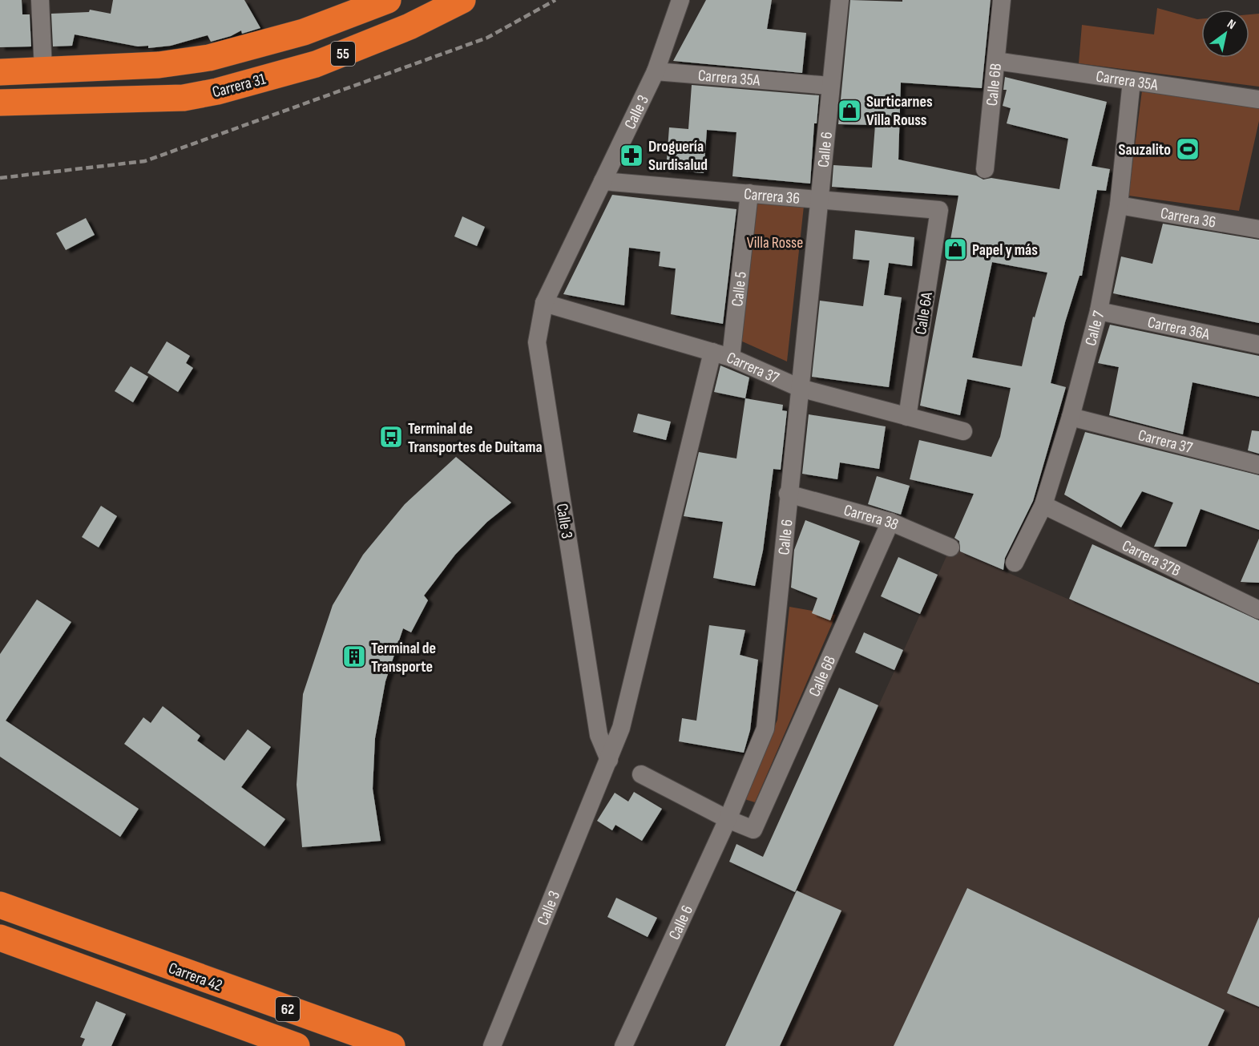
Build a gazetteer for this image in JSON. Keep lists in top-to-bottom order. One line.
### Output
{"streets":{"highway":["55","Carrera 31","Carrera 42","62"],"street":["Carrera 35A","Calle 6B","Calle 3","Calle 6","Carrera 36","Calle 5","Calle 6A","Calle 7","Carrera 36A","Carrera 37","Carrera 38","Carrera 37B"]},"crossings":[["Carrera 35A","Calle 6B"],["Carrera 35A","Calle 3"],["Carrera 35A","Calle 6"],["Carrera 35A","Calle 7"],["Calle 6B","Calle 6"],["Calle 6B","Carrera 38"],["Calle 3","Carrera 36"],["Calle 3","Carrera 37"],["Calle 6","Carrera 36"],["Calle 6","Carrera 37"],["Calle 6","Carrera 38"],["Carrera 36","Calle 5"],["Carrera 36","Calle 6A"],["Carrera 36","Calle 7"],["Calle 5","Carrera 37"],["Calle 6A","Carrera 37"],["Calle 7","Carrera 36A"],["Calle 7","Carrera 37"],["Calle 7","Carrera 37B"]],"parks":["Villa Rosse"],"places":{"shop":["Surticarnes Villa Rouss","Papel y más"],"sports":["Sauzalito"],"pharmacy":["Droguería Surdisalud"],"bus stop":["Terminal de Transportes de Duitama"],"building":["Terminal de Transporte"]},"north":"top right"}
